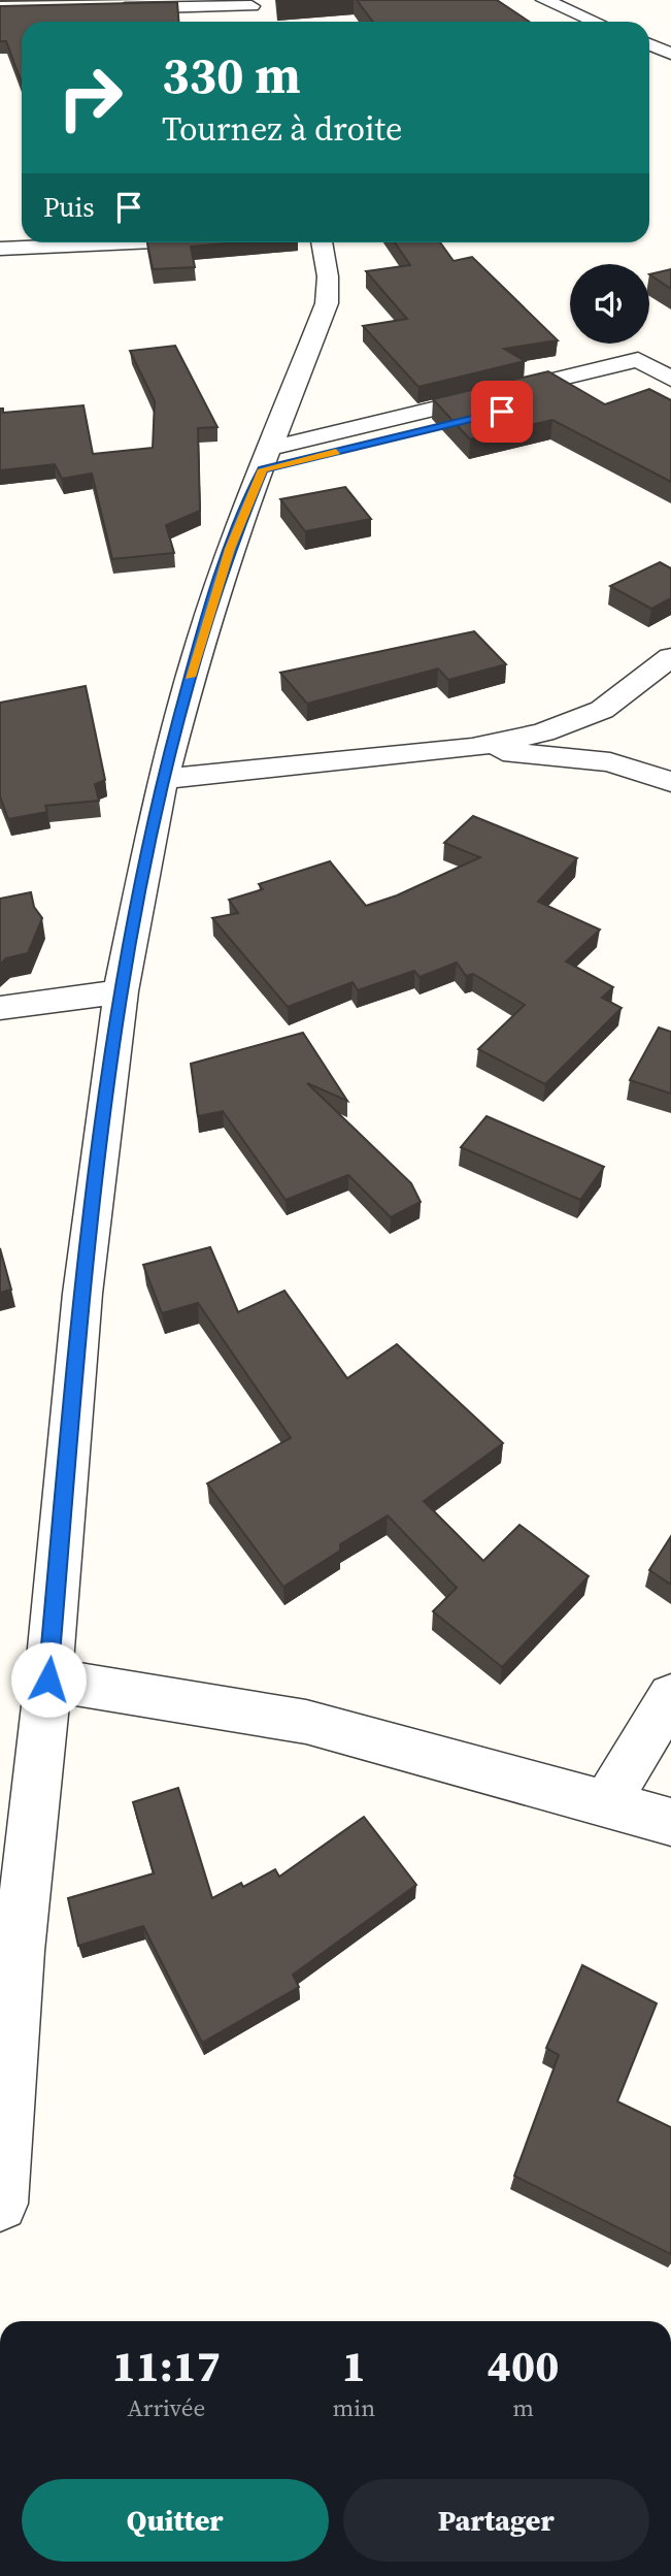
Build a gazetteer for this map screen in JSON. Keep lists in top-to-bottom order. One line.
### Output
{"page":{"turn":["330 m","Tournez à droite"],"then":"Puis","eta":["11:17","Arrivée","1","min","400","m"],"buttons":["Quitter","Partager"]}}
